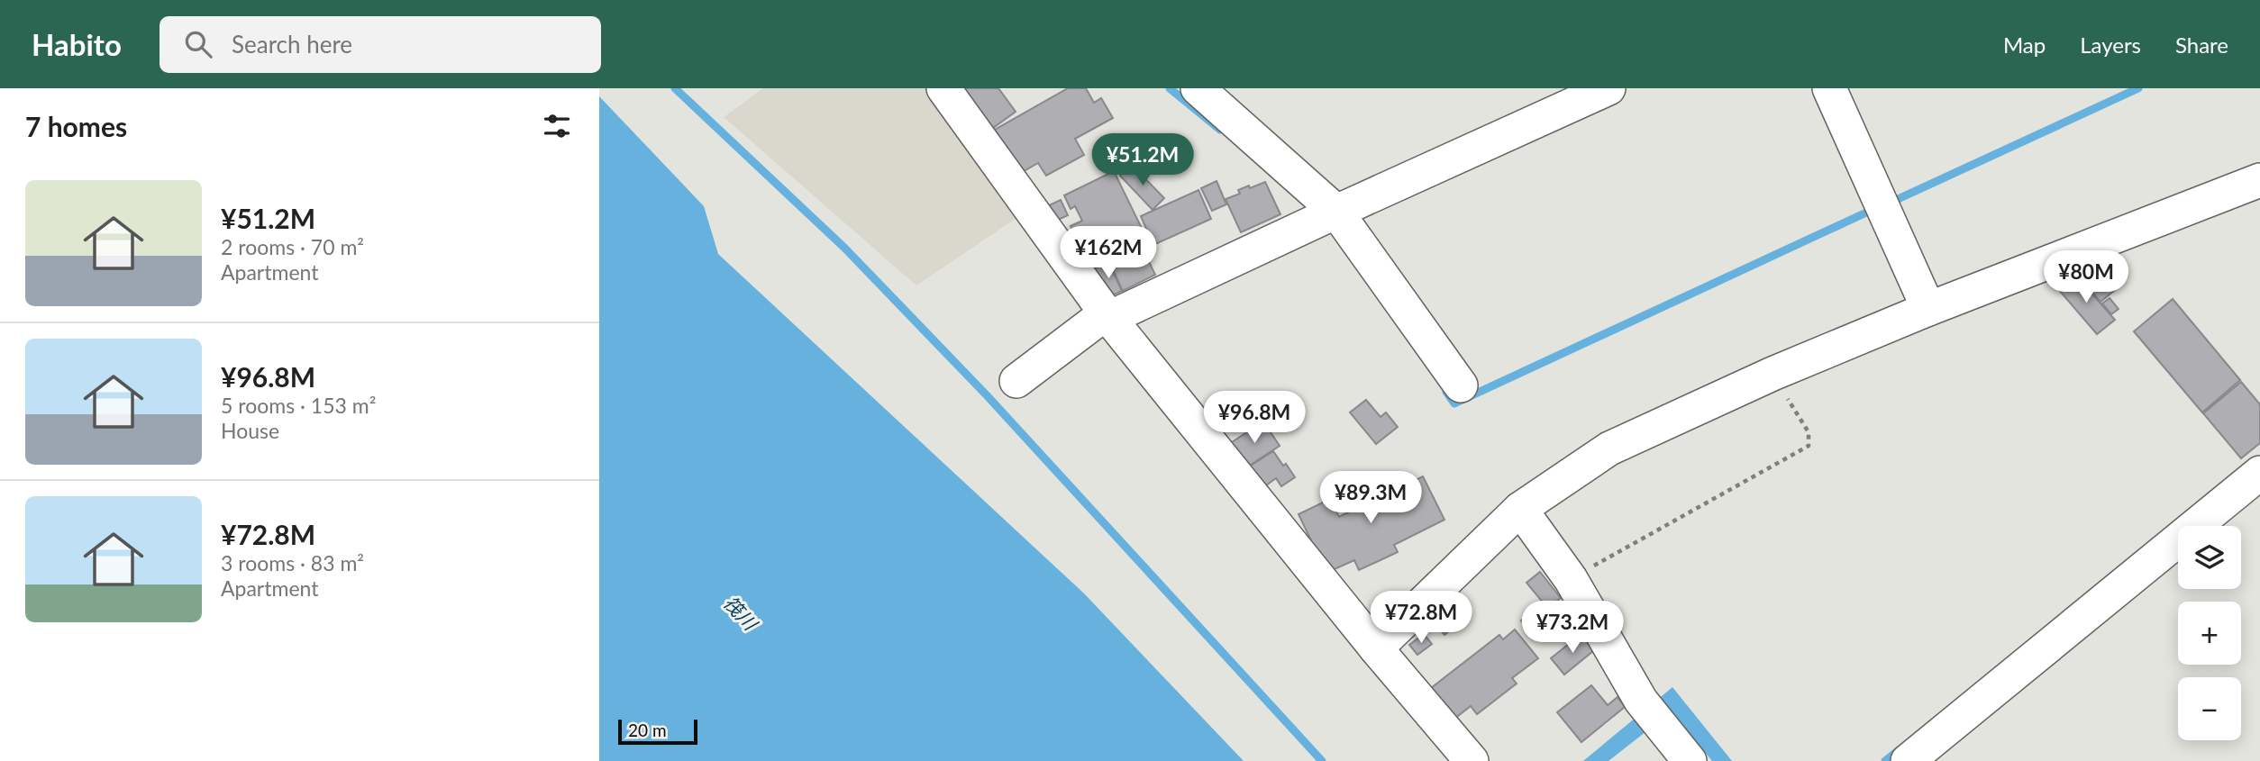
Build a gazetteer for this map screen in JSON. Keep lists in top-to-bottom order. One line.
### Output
{"water":["筏川"],"scale_bar":"20 m","page":{"header":"Habito","search":"Search here","nav":["Map","Layers","Share"],"heading":"7 homes","price":["¥51.2M","¥162M","¥80M","¥96.8M","¥89.3M","¥72.8M","¥73.2M"],"list":[{"name":"¥51.2M","note":"2 rooms · 70 m² · Apartment"},{"name":"¥96.8M","note":"5 rooms · 153 m² · House"},{"name":"¥72.8M","note":"3 rooms · 83 m² · Apartment"}],"map_buttons":["+","−"],"scale":"20 m"}}
